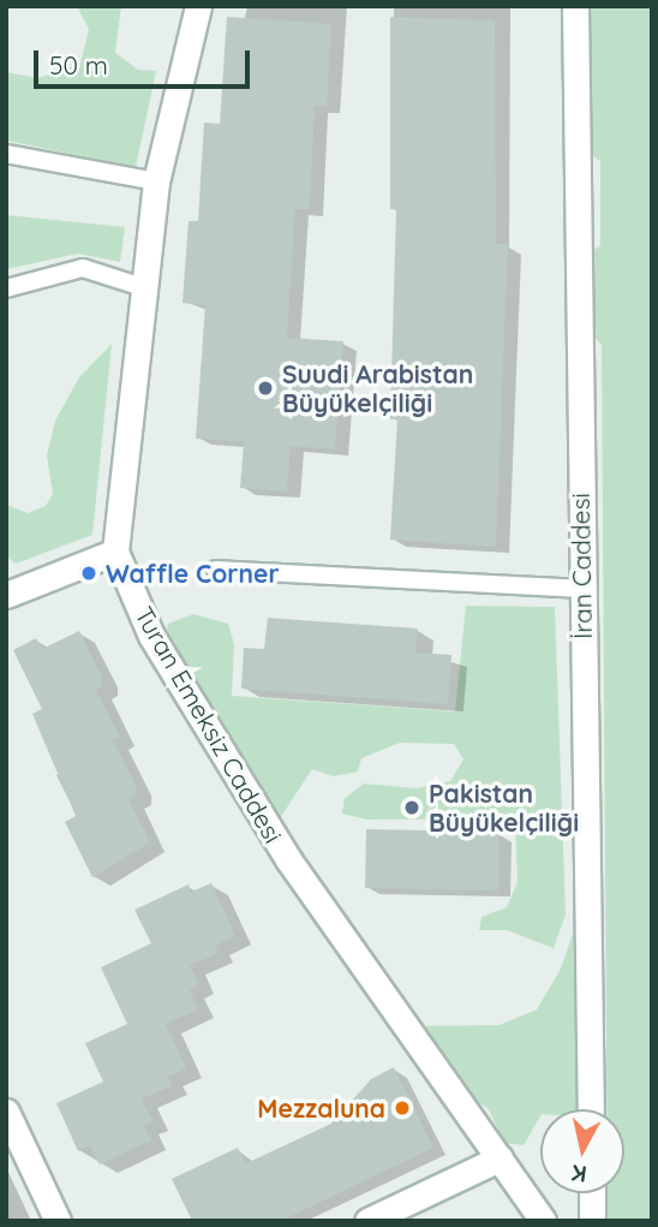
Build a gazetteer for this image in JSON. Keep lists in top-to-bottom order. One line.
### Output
{"streets":{"street":["İran Caddesi","Turan Emeksiz Caddesi"]},"places":["Suudi Arabistan Büyükelçiliği","Waffle Corner","Pakistan Büyükelçiliği","Mezzaluna"],"scale_bar":"50 m","north":"bottom"}
